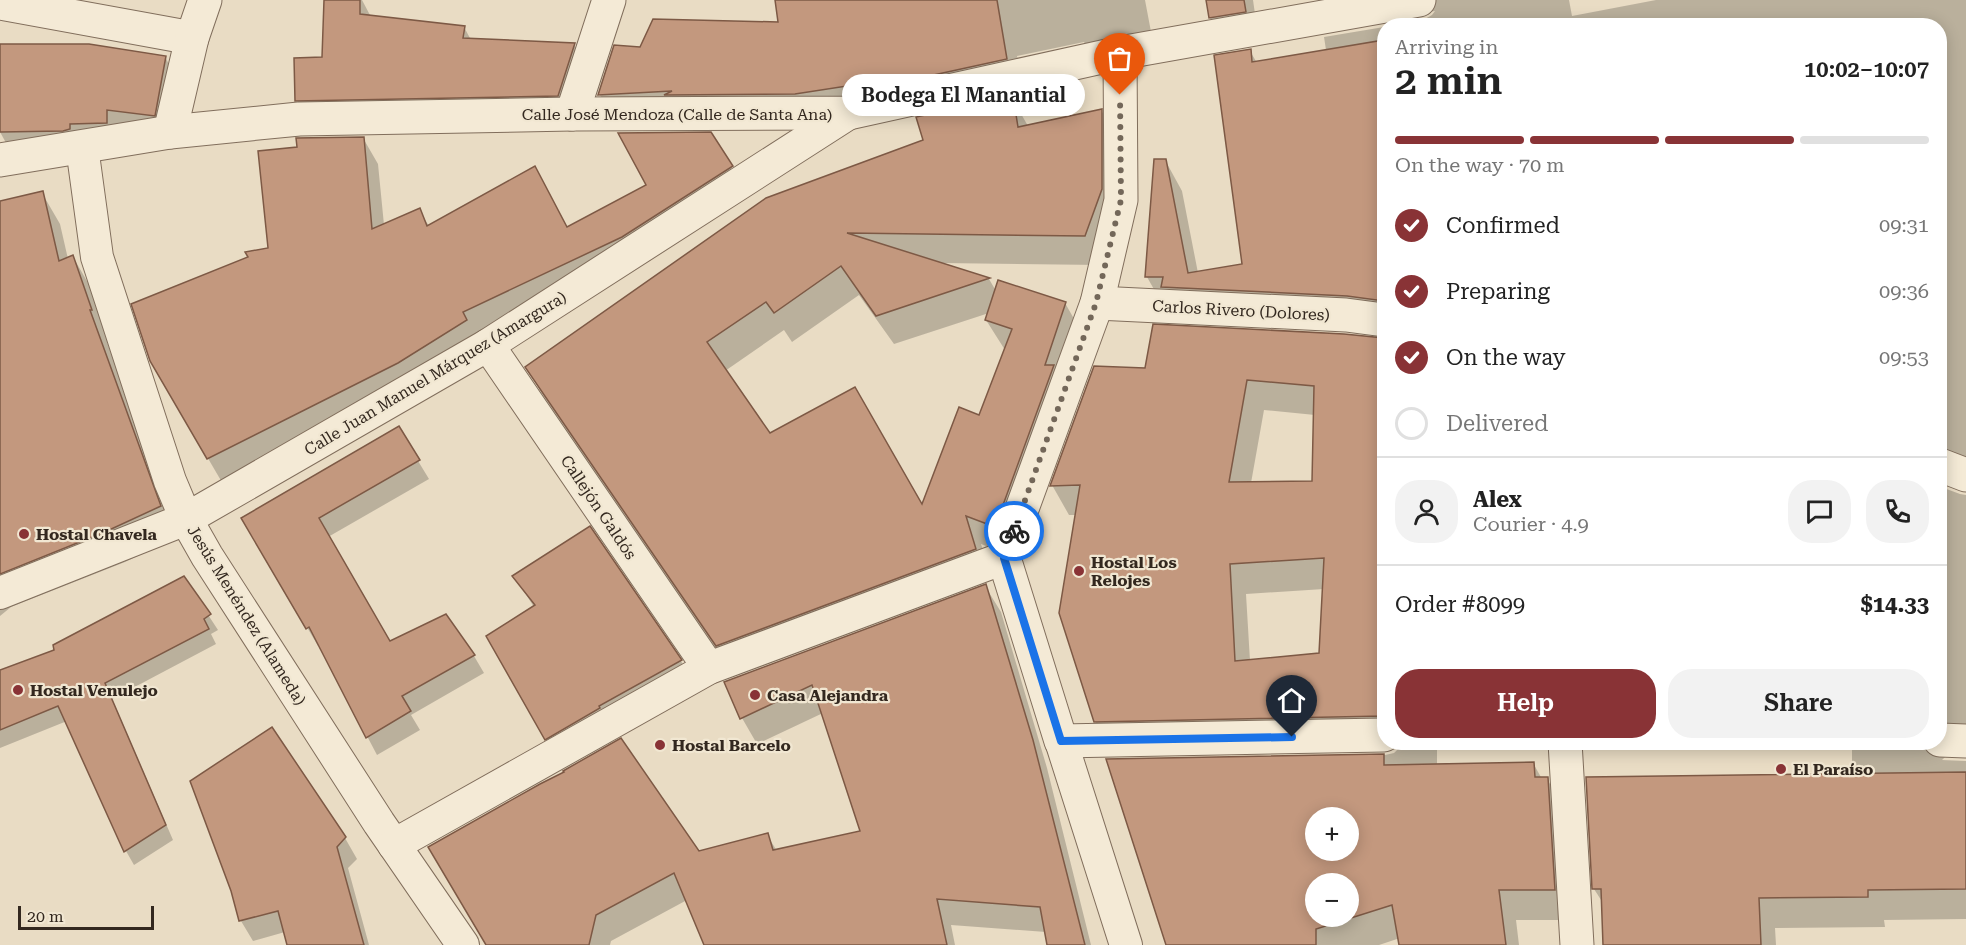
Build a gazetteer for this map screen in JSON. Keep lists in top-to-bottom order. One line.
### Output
{"streets":{"street":["Calle José Mendoza (Calle de Santa Ana)","Carlos Rivero (Dolores)","Calle Juan Manuel Márquez (Amargura)","Callejón Galdós","Jesús Menéndez (Alameda)"]},"crossings":[["Calle José Mendoza (Calle de Santa Ana)","Calle Juan Manuel Márquez (Amargura)"],["Calle José Mendoza (Calle de Santa Ana)","Jesús Menéndez (Alameda)"],["Calle Juan Manuel Márquez (Amargura)","Callejón Galdós"],["Calle Juan Manuel Márquez (Amargura)","Jesús Menéndez (Alameda)"]],"places":["Bodega El Manantial","Hostal Chavela","Hostal Los Relojes","Hostal Venulejo","Casa Alejandra","Hostal Barcelo","El Paraíso"],"scale_bar":"20 m","page":{"heading":["2 min","Arriving in","10:02–10:07"],"panel":["Alex","Courier · 4.9","Order #8099","$14.33"],"bubble":"Bodega El Manantial","bar":"On the way · 70 m","list":[["Confirmed","09:31"],["Preparing","09:36"],["On the way","09:53"],"Delivered"],"buttons":["Help","Share"],"map_buttons":["+","−"],"scale":"20 m"}}
